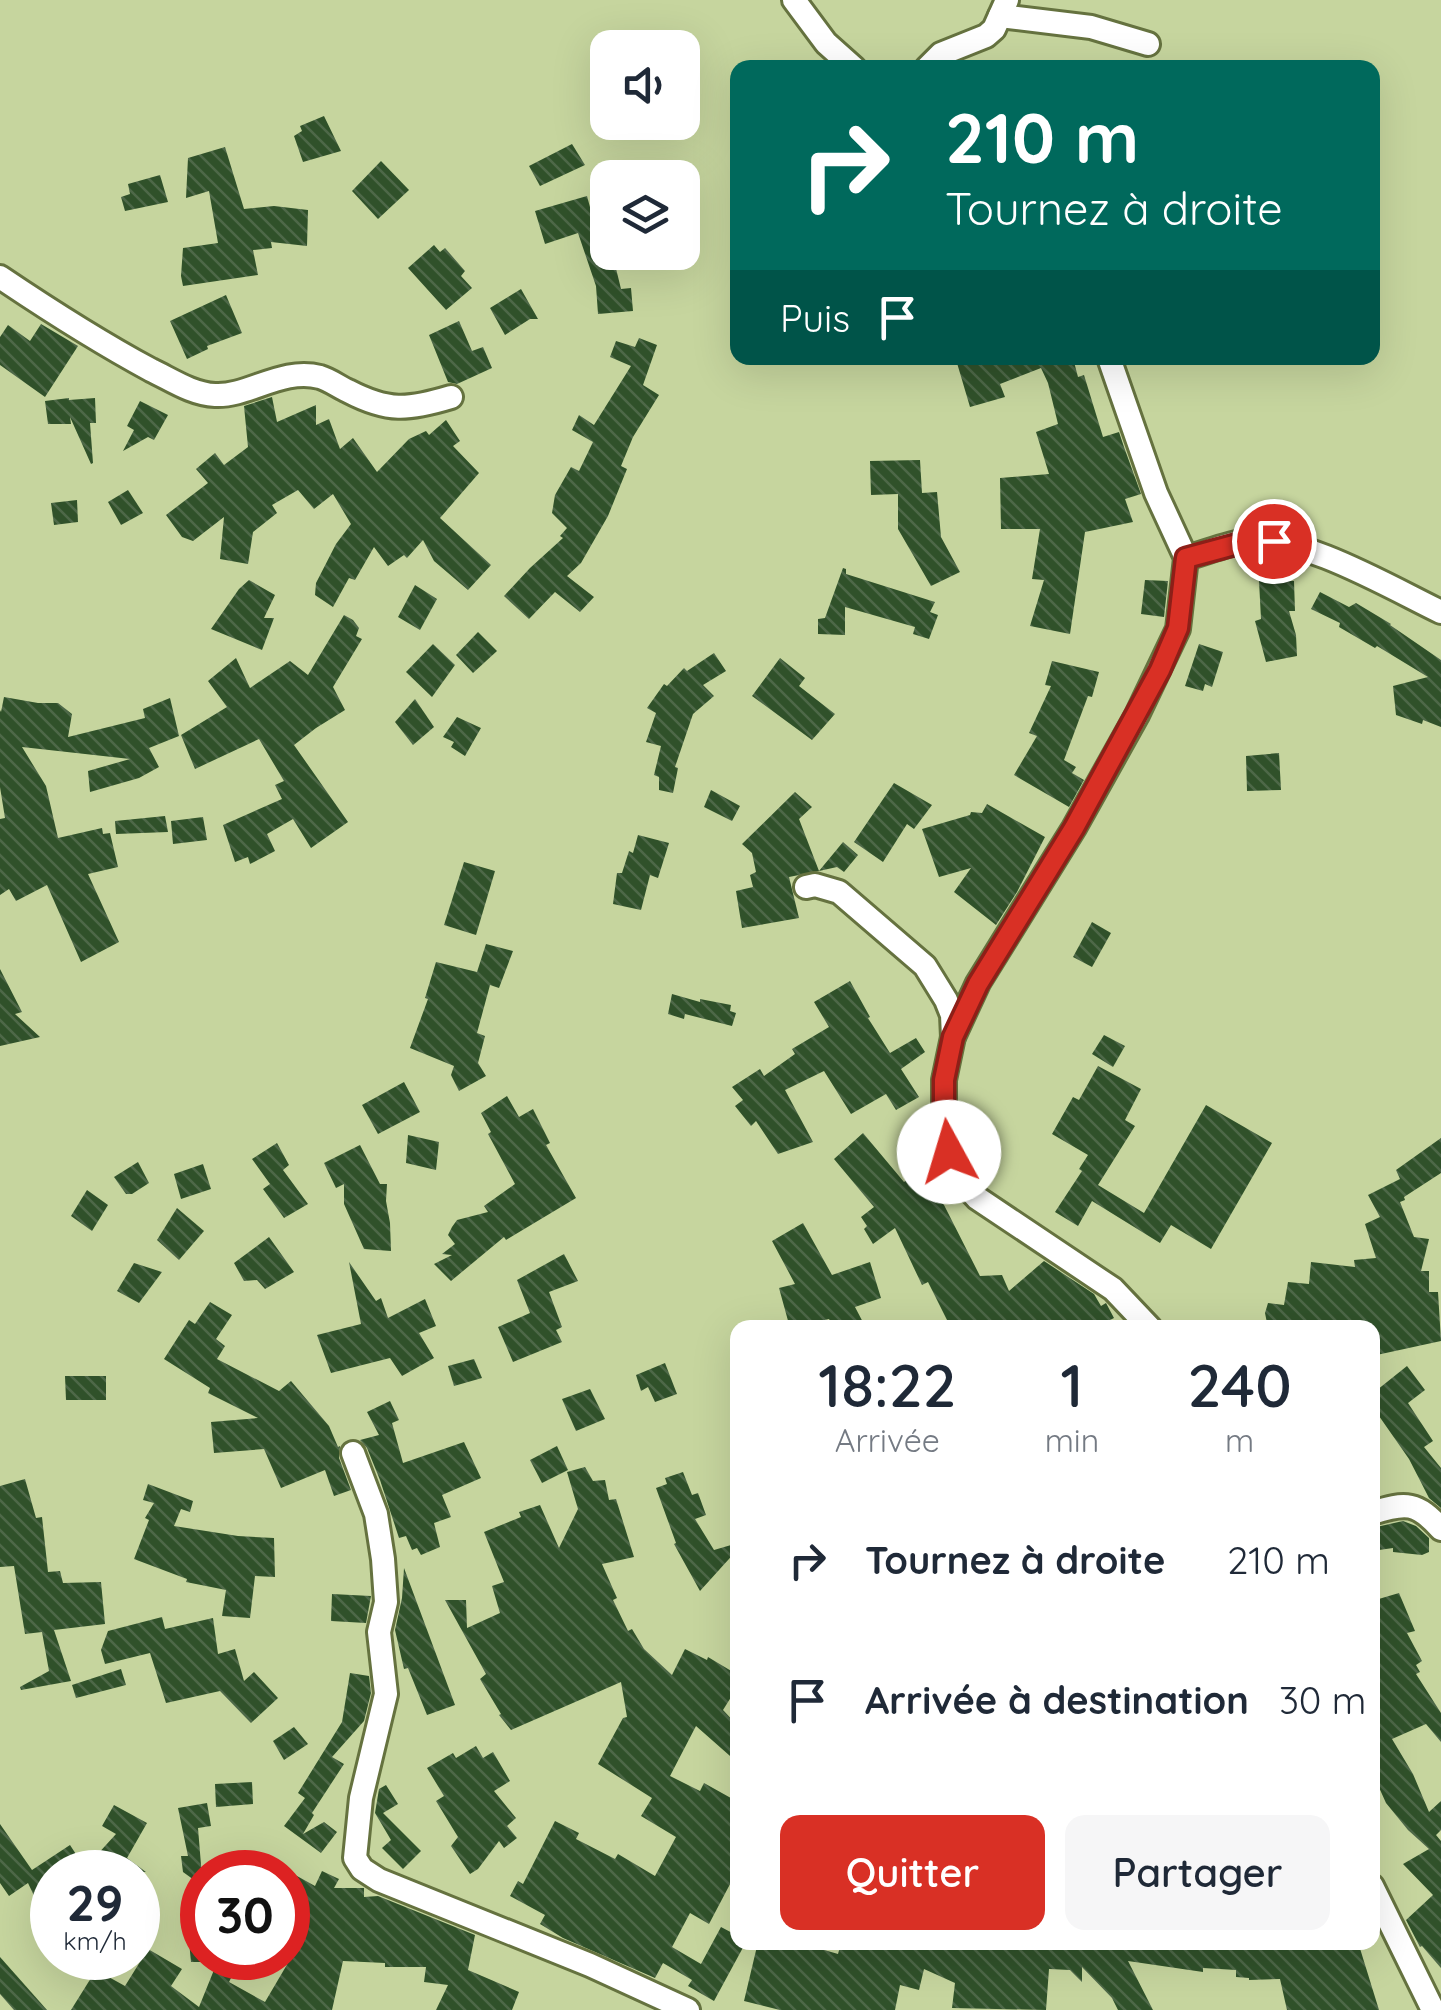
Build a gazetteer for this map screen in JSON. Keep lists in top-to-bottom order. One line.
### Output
{"page":{"turn":["210 m","Tournez à droite"],"then":"Puis","eta":["18:22","Arrivée","1","min","240","m"],"list":[{"name":"Tournez à droite","value":"210 m"},{"name":"Arrivée à destination","value":"30 m"}],"buttons":["Quitter","Partager"],"speed":"29 km/h","limit":"30"}}
